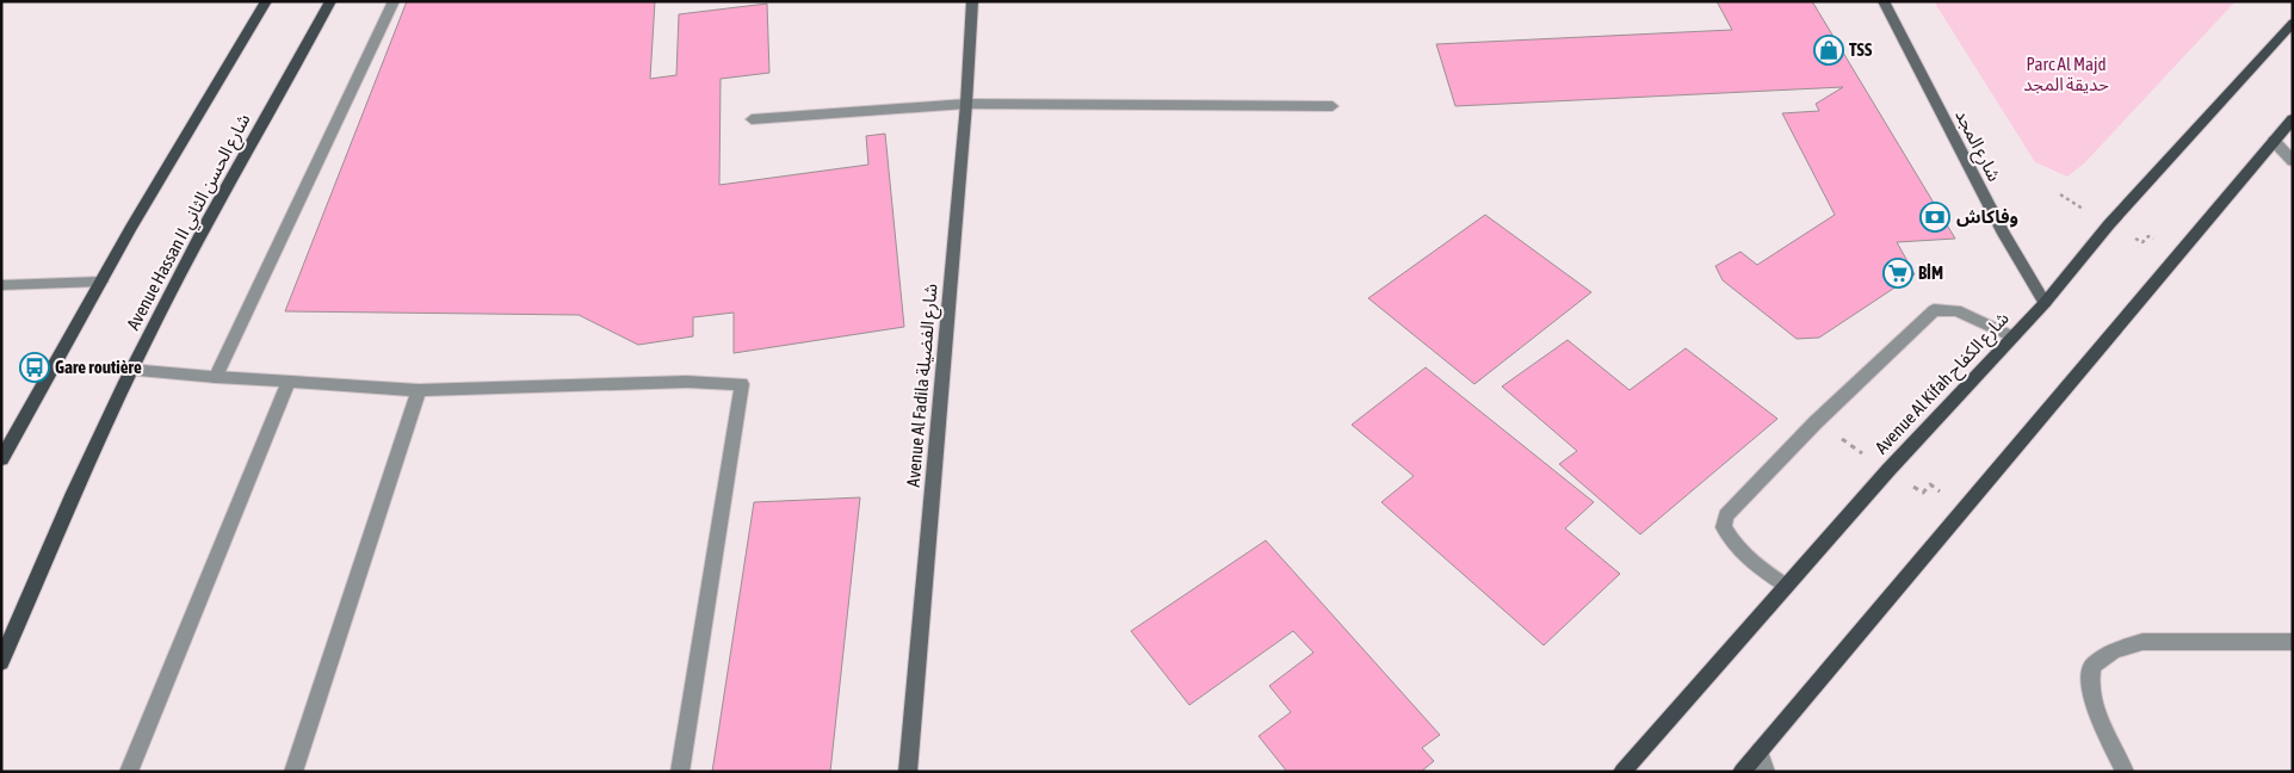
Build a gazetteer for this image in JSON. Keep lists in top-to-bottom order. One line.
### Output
{"streets":{"main road":["Avenue Hassan II شارع الحسن الثاني","Avenue Al Kifah شارع الكفاح"],"street":["شارع المجد","Avenue Al Fadila شارع الفضيلة"]},"crossings":[["شارع المجد","Avenue Al Kifah شارع الكفاح"]],"parks":["Parc Al Majd حديقة المجد"],"places":{"shop":["TSS"],"bank":["وفاكاش"],"supermarket":["BİM"],"bus stop":["Gare routière"]}}
